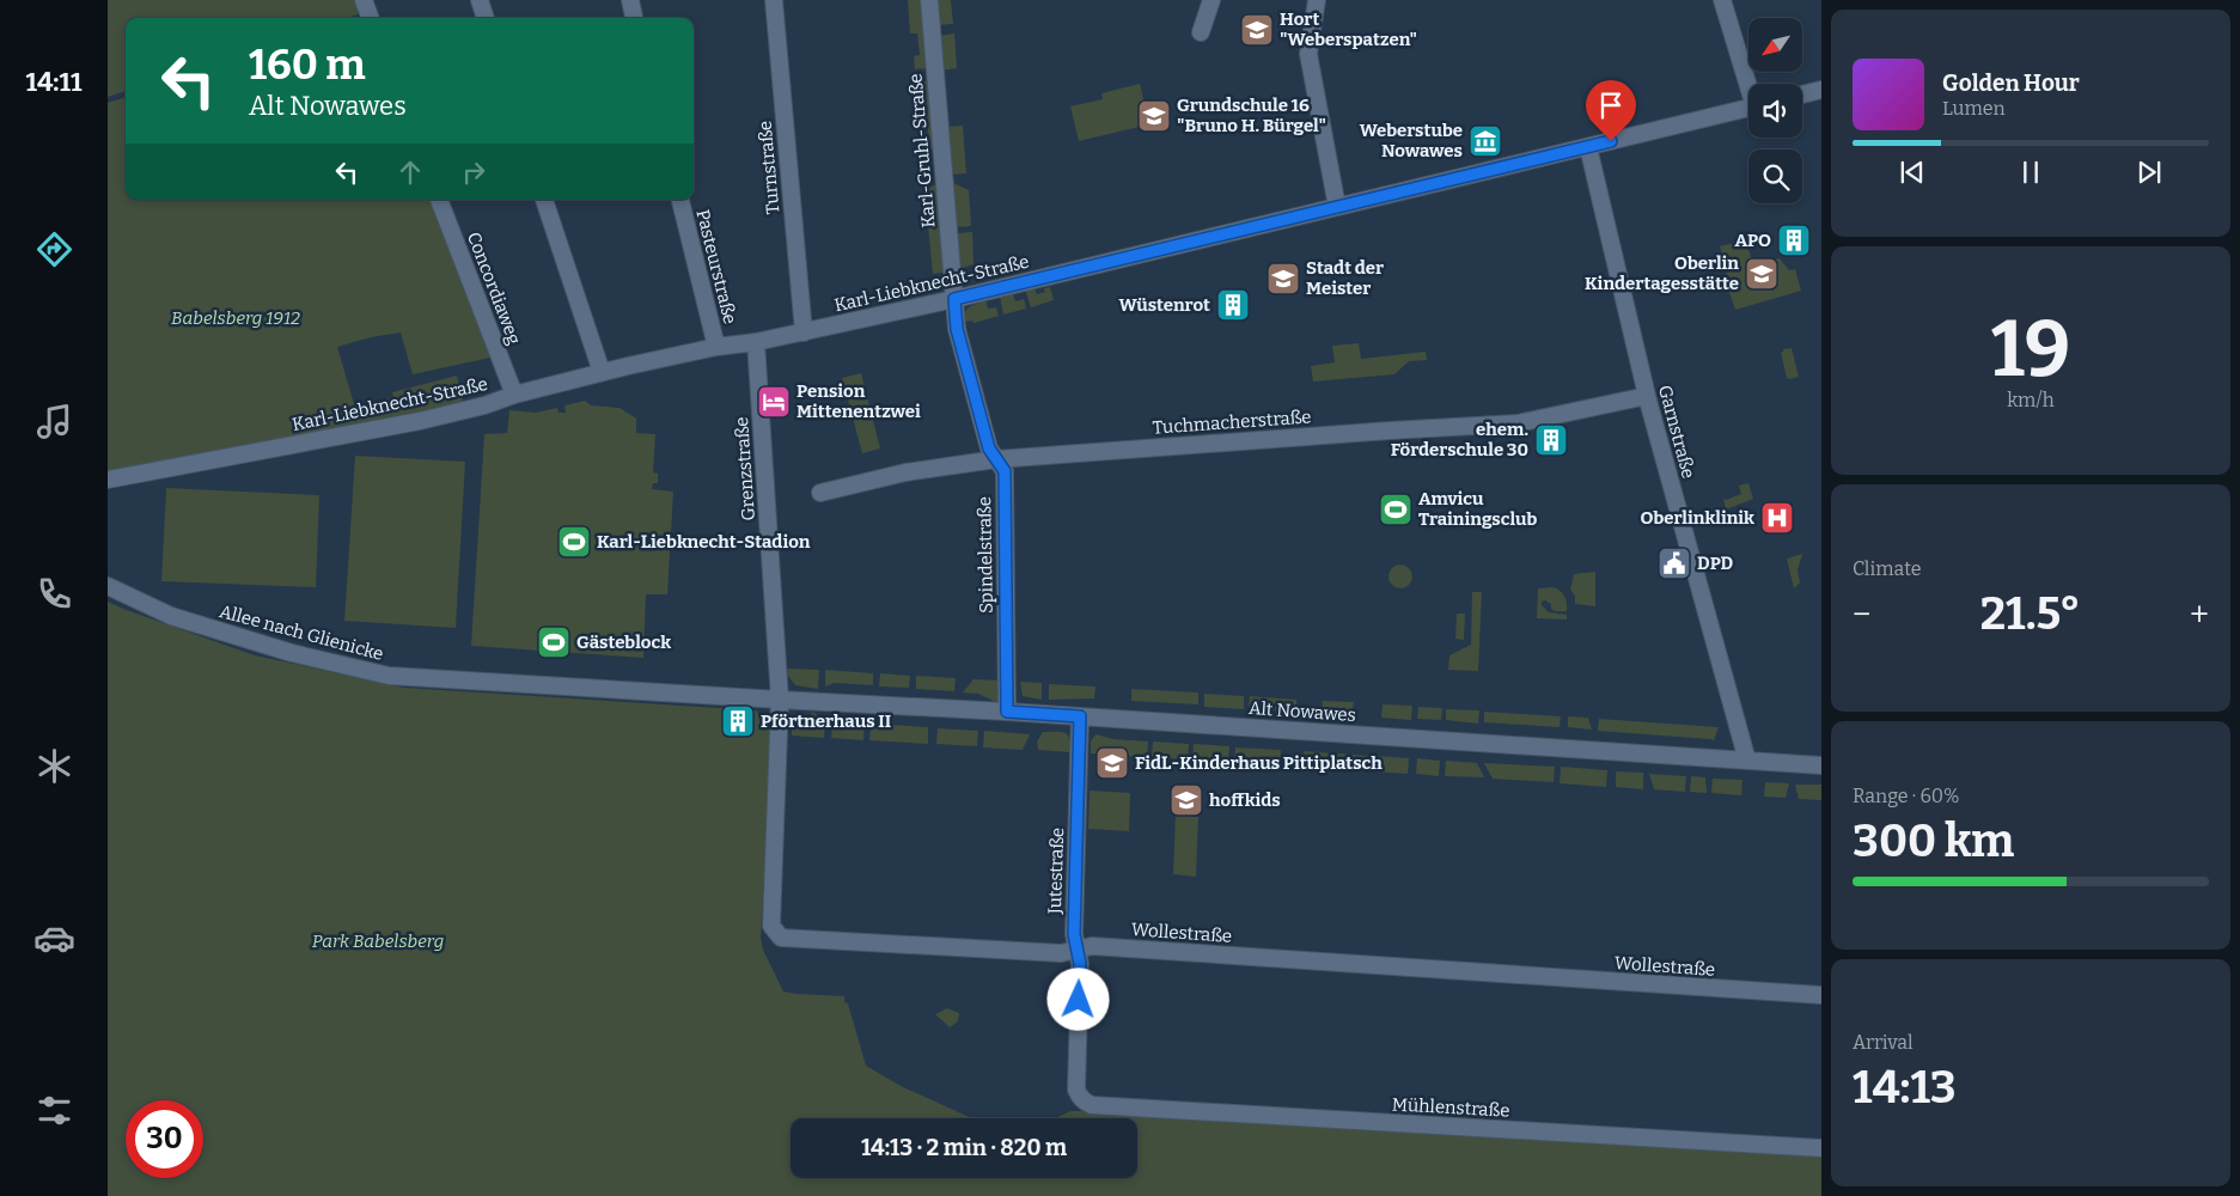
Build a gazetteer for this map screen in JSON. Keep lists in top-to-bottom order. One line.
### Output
{"streets":{"street":["Karl-Gruhl-Straße","Turnstraße","Pasteurstraße","Karl-Liebknecht-Straße","Concordiaweg","Tuchmacherstraße","Garnstraße","Grenzstraße","Spindelstraße","Allee nach Glienicke","Alt Nowawes","Jutestraße","Wollestraße","Mühlenstraße"]},"crossings":[["Karl-Gruhl-Straße","Karl-Liebknecht-Straße"],["Karl-Gruhl-Straße","Spindelstraße"],["Turnstraße","Karl-Liebknecht-Straße"],["Pasteurstraße","Karl-Liebknecht-Straße"],["Karl-Liebknecht-Straße","Concordiaweg"],["Karl-Liebknecht-Straße","Garnstraße"],["Karl-Liebknecht-Straße","Grenzstraße"],["Karl-Liebknecht-Straße","Spindelstraße"],["Tuchmacherstraße","Garnstraße"],["Tuchmacherstraße","Spindelstraße"],["Garnstraße","Alt Nowawes"],["Grenzstraße","Allee nach Glienicke"],["Grenzstraße","Alt Nowawes"],["Grenzstraße","Wollestraße"],["Spindelstraße","Alt Nowawes"],["Allee nach Glienicke","Alt Nowawes"],["Allee nach Glienicke","Wollestraße"],["Alt Nowawes","Jutestraße"],["Alt Nowawes","Wollestraße"],["Jutestraße","Wollestraße"],["Jutestraße","Mühlenstraße"]],"parks":["Babelsberg 1912","Park Babelsberg"],"places":{"school or university":["Hort \"Weberspatzen\"","Grundschule 16 \"Bruno H. Bürgel\"","Oberlin Kindertagesstätte","Stadt der Meister","FidL-Kinderhaus Pittiplatsch","hoffkids"],"museum":["Weberstube Nowawes"],"building":["APO","Wüstenrot","ehem. Förderschule 30","Pförtnerhaus II"],"hotel":["Pension Mittenentzwei"],"sports":["Amvicu Trainingsclub","Karl-Liebknecht-Stadion","Gästeblock"],"hospital":["Oberlinklinik"],"public building":["DPD"]},"north":"bottom left","page":{"tabs":"14:11","turn":["160 m","Alt Nowawes"],"song":["Golden Hour","Lumen"],"tile":[["19","km/h"],"Climate",["Range · 60%","300 km"],["Arrival","14:13"]],"heat":["−","21.5°","+"],"limit":"30","trip":"14:13 · 2 min · 820 m"}}
